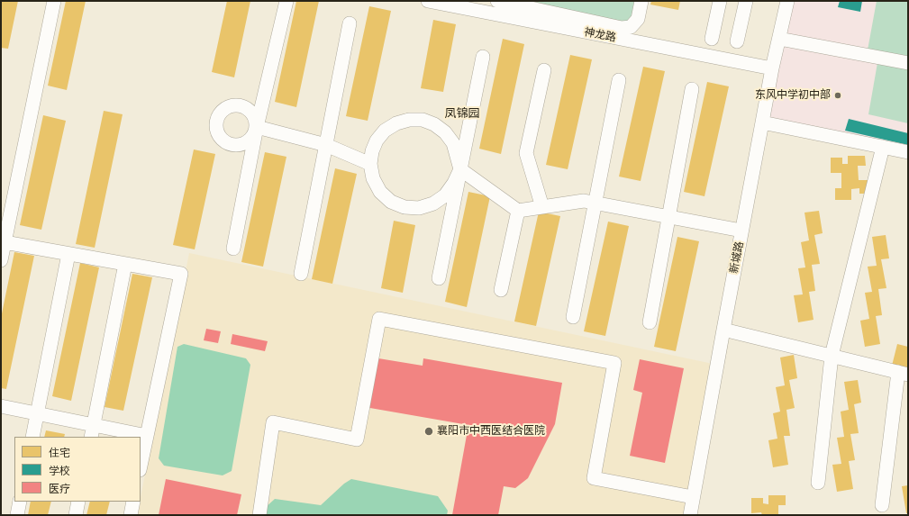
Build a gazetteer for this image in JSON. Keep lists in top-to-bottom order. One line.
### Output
{"streets":{"street":["神龙路","新城路"]},"crossings":[["神龙路","新城路"]],"districts":["凤锦园"],"places":["东风中学初中部","襄阳市中西医结合医院"],"legend":["住宅","学校","医疗"]}
